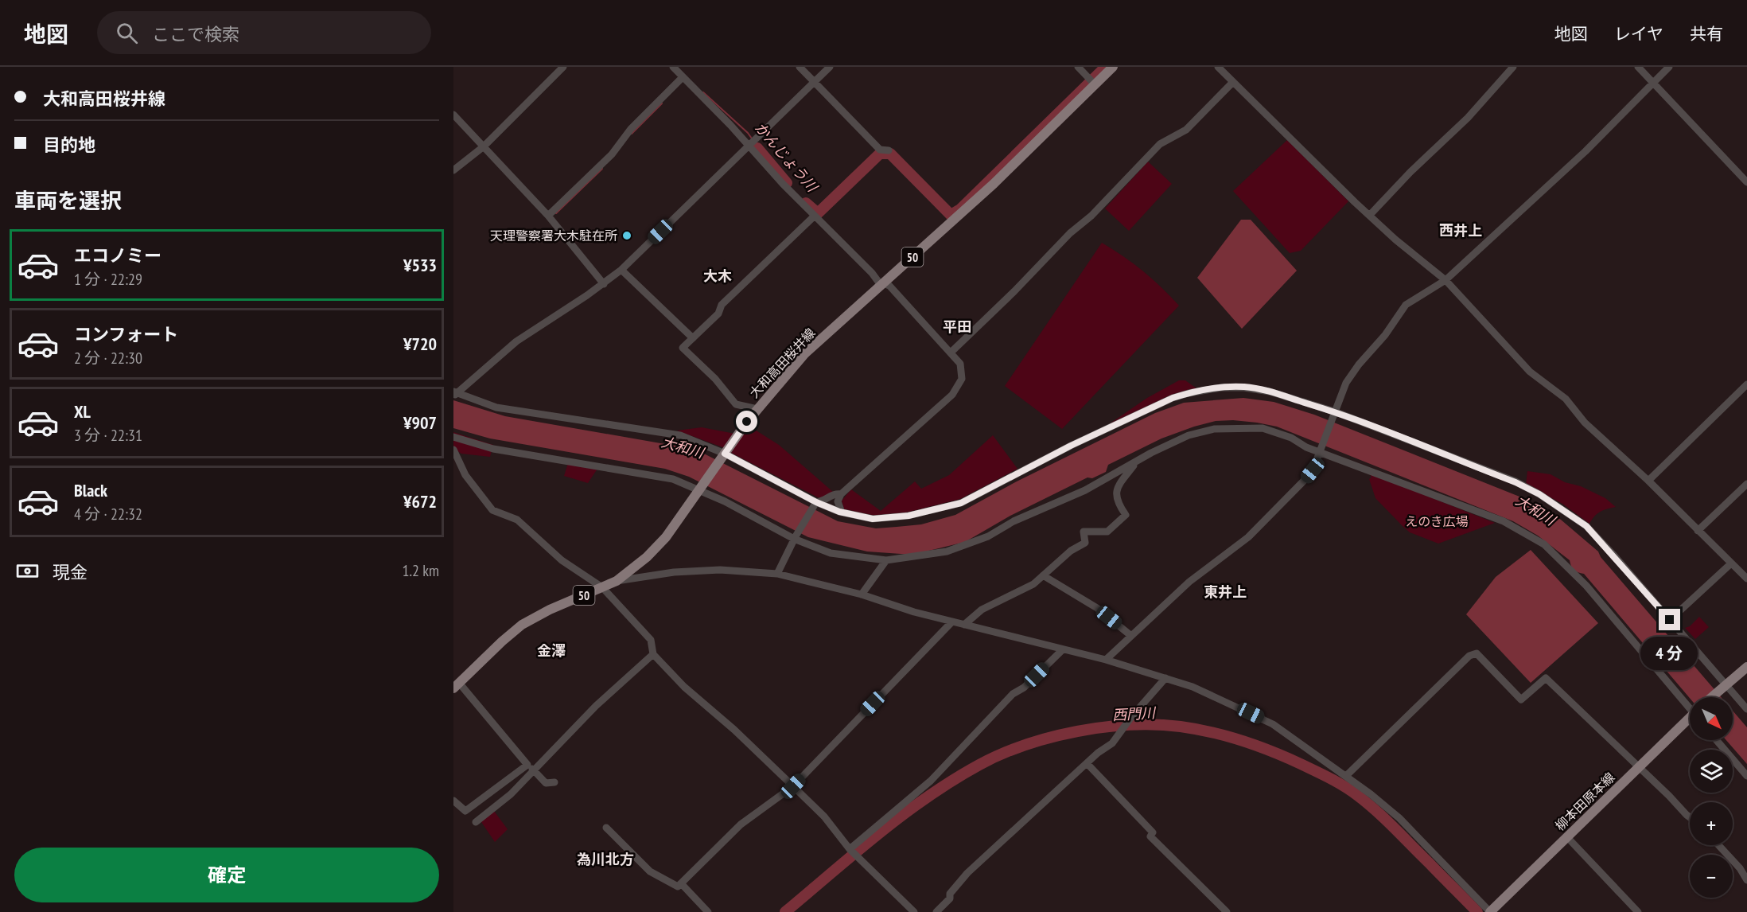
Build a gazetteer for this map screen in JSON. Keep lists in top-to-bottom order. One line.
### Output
{"streets":{"main road":["50","大和高田桜井線","柳本田原本線"]},"districts":["西井上","大木","平田","東井上","金澤","為川北方"],"water":["かんじょう川","大和川","西門川"],"parks":["えのき広場"],"places":["天理警察署大木駐在所"],"north":"bottom right","page":{"header":"地図","search":"ここで検索","nav":["地図","レイヤ","共有"],"banner":["大和高田桜井線","目的地"],"heading":"車両を選択","list":[{"name":"エコノミー","note":"1 分 · 22:29","value":"¥533"},{"name":"コンフォート","note":"2 分 · 22:30","value":"¥720"},{"name":"XL","note":"3 分 · 22:31","value":"¥907"},{"name":"Black","note":"4 分 · 22:32","value":"¥672"}],"pay":["現金","1.2 km"],"bubble":"4 分","map_buttons":["+","−"],"buttons":"確定"}}
